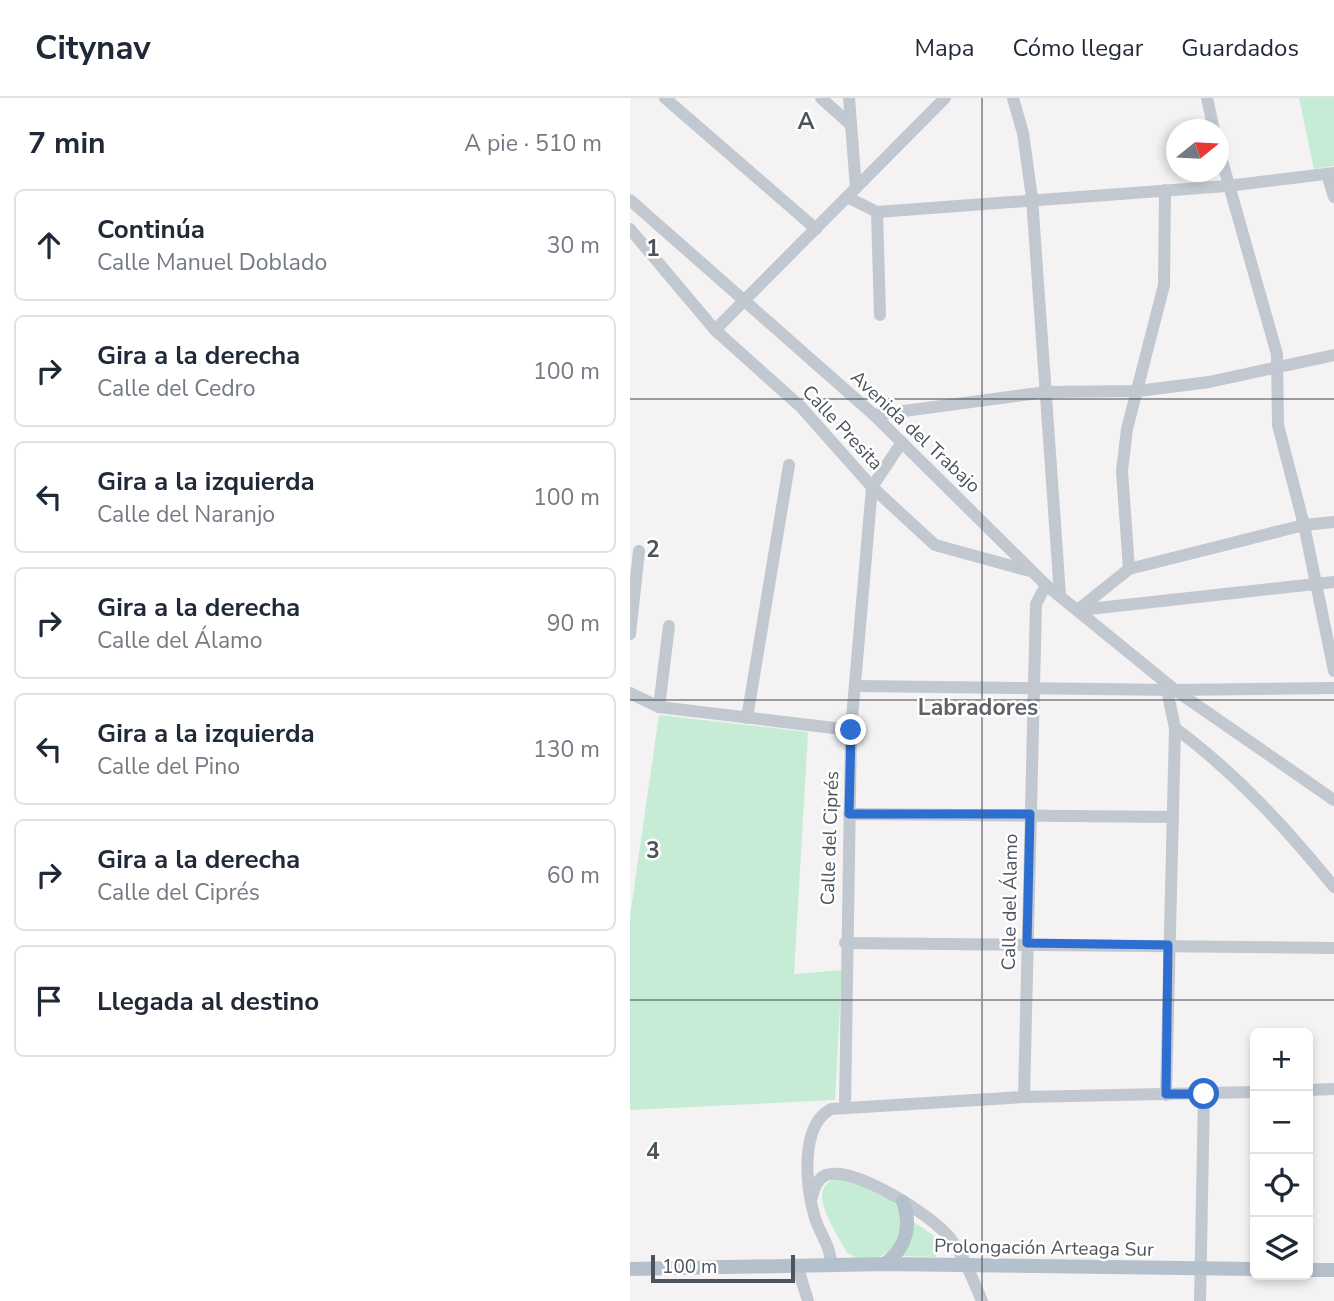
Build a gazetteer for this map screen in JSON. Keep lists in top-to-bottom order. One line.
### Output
{"streets":{"main road":["Prolongación Arteaga Sur"],"street":["Calle Presita","Avenida del Trabajo","Calle del Ciprés","Calle del Álamo"]},"crossings":[["Calle Presita","Avenida del Trabajo"],["Calle Presita","Calle del Ciprés"],["Avenida del Trabajo","Calle del Álamo"]],"districts":["Labradores"],"scale_bar":"100 m","north":"right","page":{"header":"Citynav","nav":["Mapa","Cómo llegar","Guardados"],"heading":["7 min","A pie · 510 m"],"list":[["Continúa","Calle Manuel Doblado","30 m"],["Gira a la derecha","Calle del Cedro","100 m"],["Gira a la izquierda","Calle del Naranjo","100 m"],["Gira a la derecha","Calle del Álamo","90 m"],["Gira a la izquierda","Calle del Pino","130 m"],["Gira a la derecha","Calle del Ciprés","60 m"],"Llegada al destino"],"map_buttons":["+","−"],"scale":"100 m"},"grid":{"columns":["A"],"rows":["1","2","3","4"]}}
